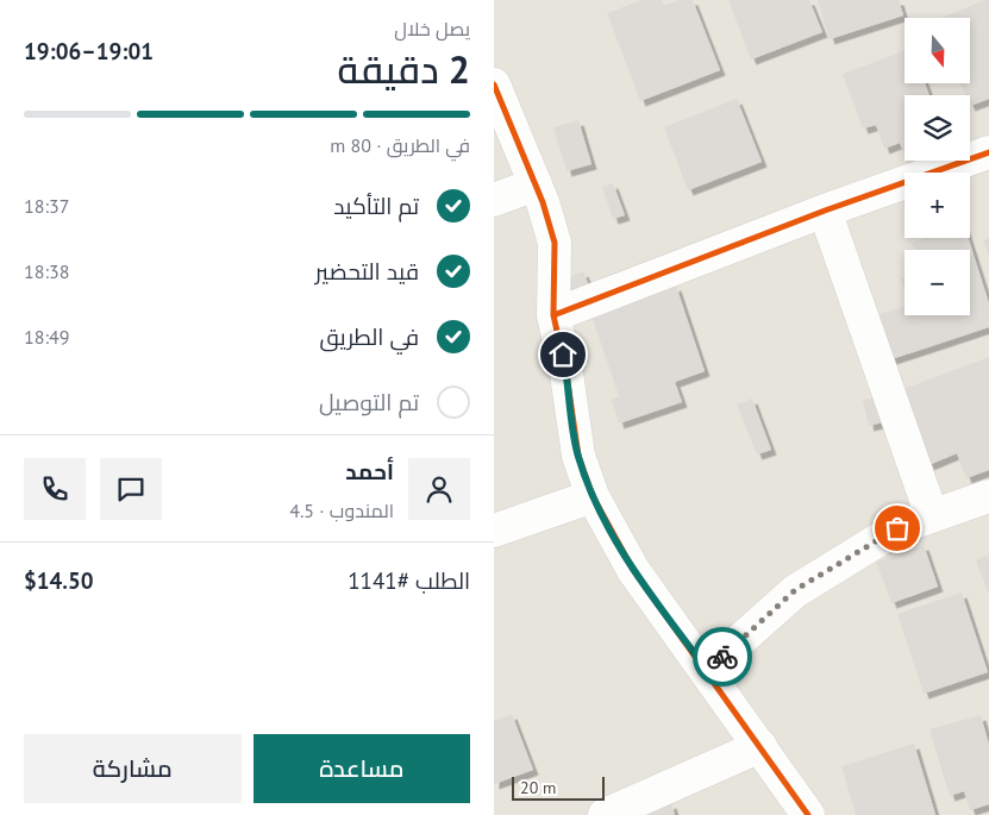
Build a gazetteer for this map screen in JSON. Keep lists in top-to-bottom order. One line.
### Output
{"scale_bar":"20 m","north":"bottom","page":{"heading":["2 دقيقة","يصل خلال","19:01–19:06"],"panel":["أحمد","المندوب · 4.5","الطلب #1141","$14.50"],"map_buttons":["+","−"],"bar":"في الطريق · 80 m","list":[["تم التأكيد","18:37"],["قيد التحضير","18:38"],["في الطريق","18:49"],"تم التوصيل"],"buttons":["مساعدة","مشاركة"],"scale":"20 m"}}
